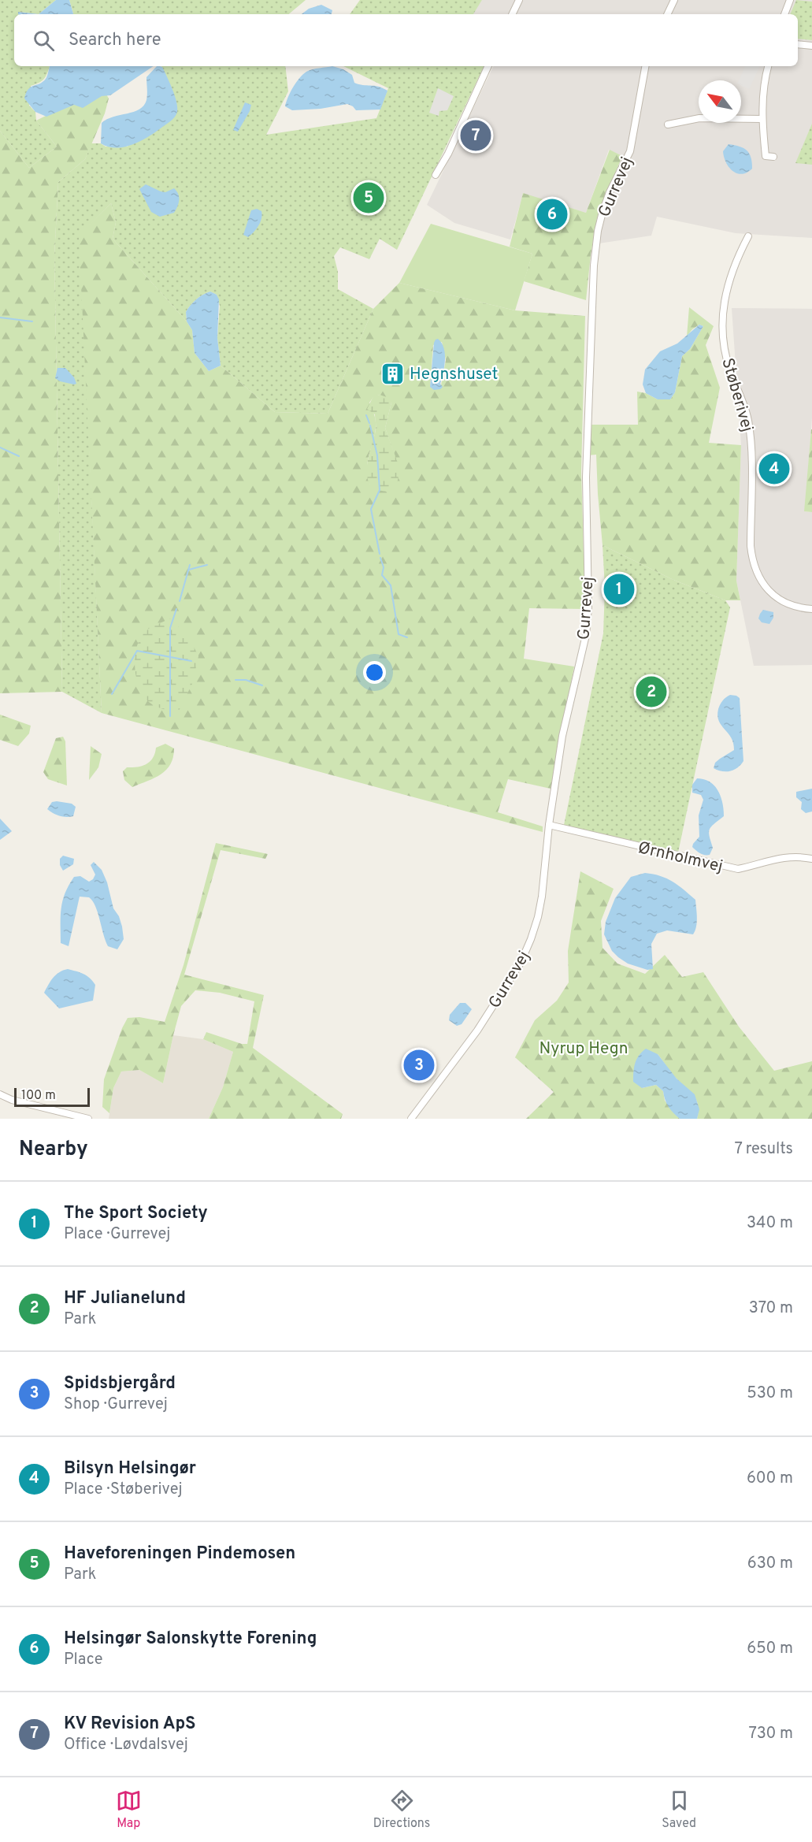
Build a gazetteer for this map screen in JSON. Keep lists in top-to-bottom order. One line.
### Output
{"streets":{"street":["Gurrevej","Støberivej","Ørnholmvej"]},"crossings":[["Gurrevej","Ørnholmvej"]],"parks":["Nyrup Hegn"],"places":{"building":["Hegnshuset"]},"scale_bar":"100 m","north":"top left","page":{"search":"Search here","pins":["7","5","6","4","1","2","3"],"scale":"100 m","heading":["Nearby","7 results"],"list":[{"mark":"1","name":"The Sport Society","note":"Place · Gurrevej","value":"340 m"},{"mark":"2","name":"HF Julianelund","note":"Park","value":"370 m"},{"mark":"3","name":"Spidsbjergård","note":"Shop · Gurrevej","value":"530 m"},{"mark":"4","name":"Bilsyn Helsingør","note":"Place · Støberivej","value":"600 m"},{"mark":"5","name":"Haveforeningen Pindemosen","note":"Park","value":"630 m"},{"mark":"6","name":"Helsingør Salonskytte Forening","note":"Place","value":"650 m"},{"mark":"7","name":"KV Revision ApS","note":"Office · Løvdalsvej","value":"730 m"}],"nav":["Map","Directions","Saved"]}}
